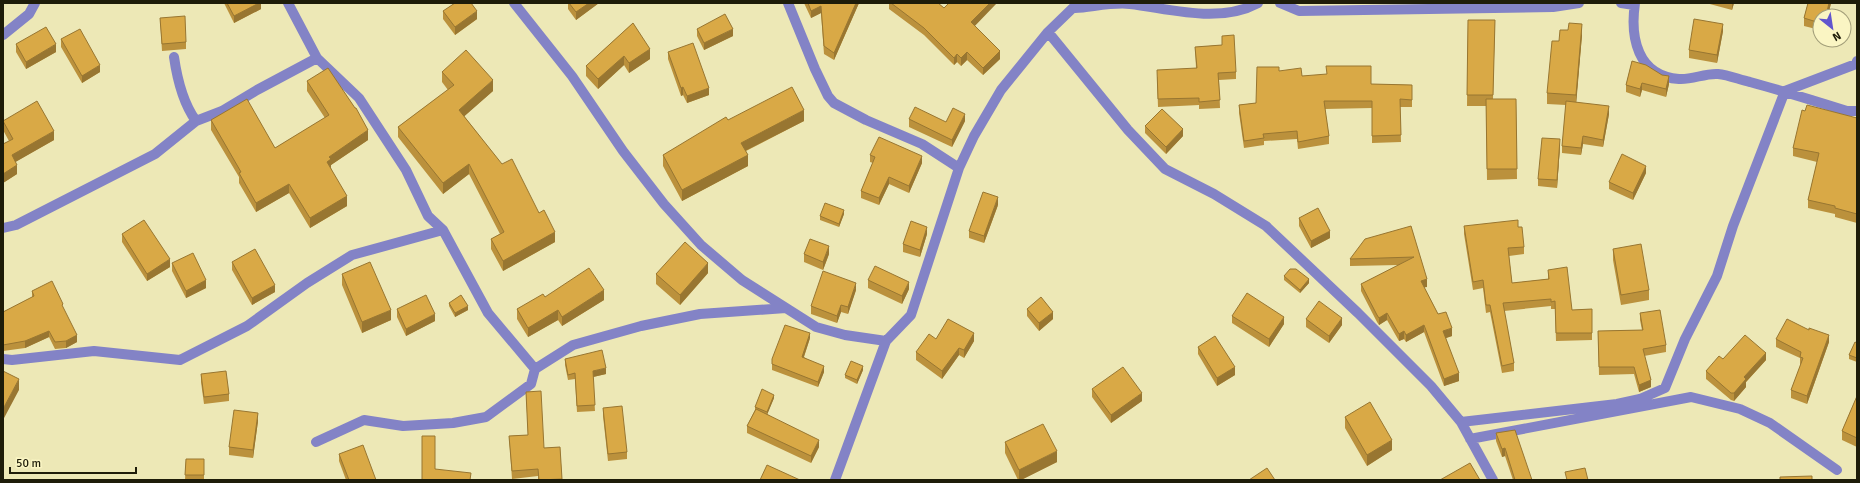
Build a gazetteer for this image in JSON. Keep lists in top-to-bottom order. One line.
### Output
{"scale_bar":"50 m","north":"bottom right"}
